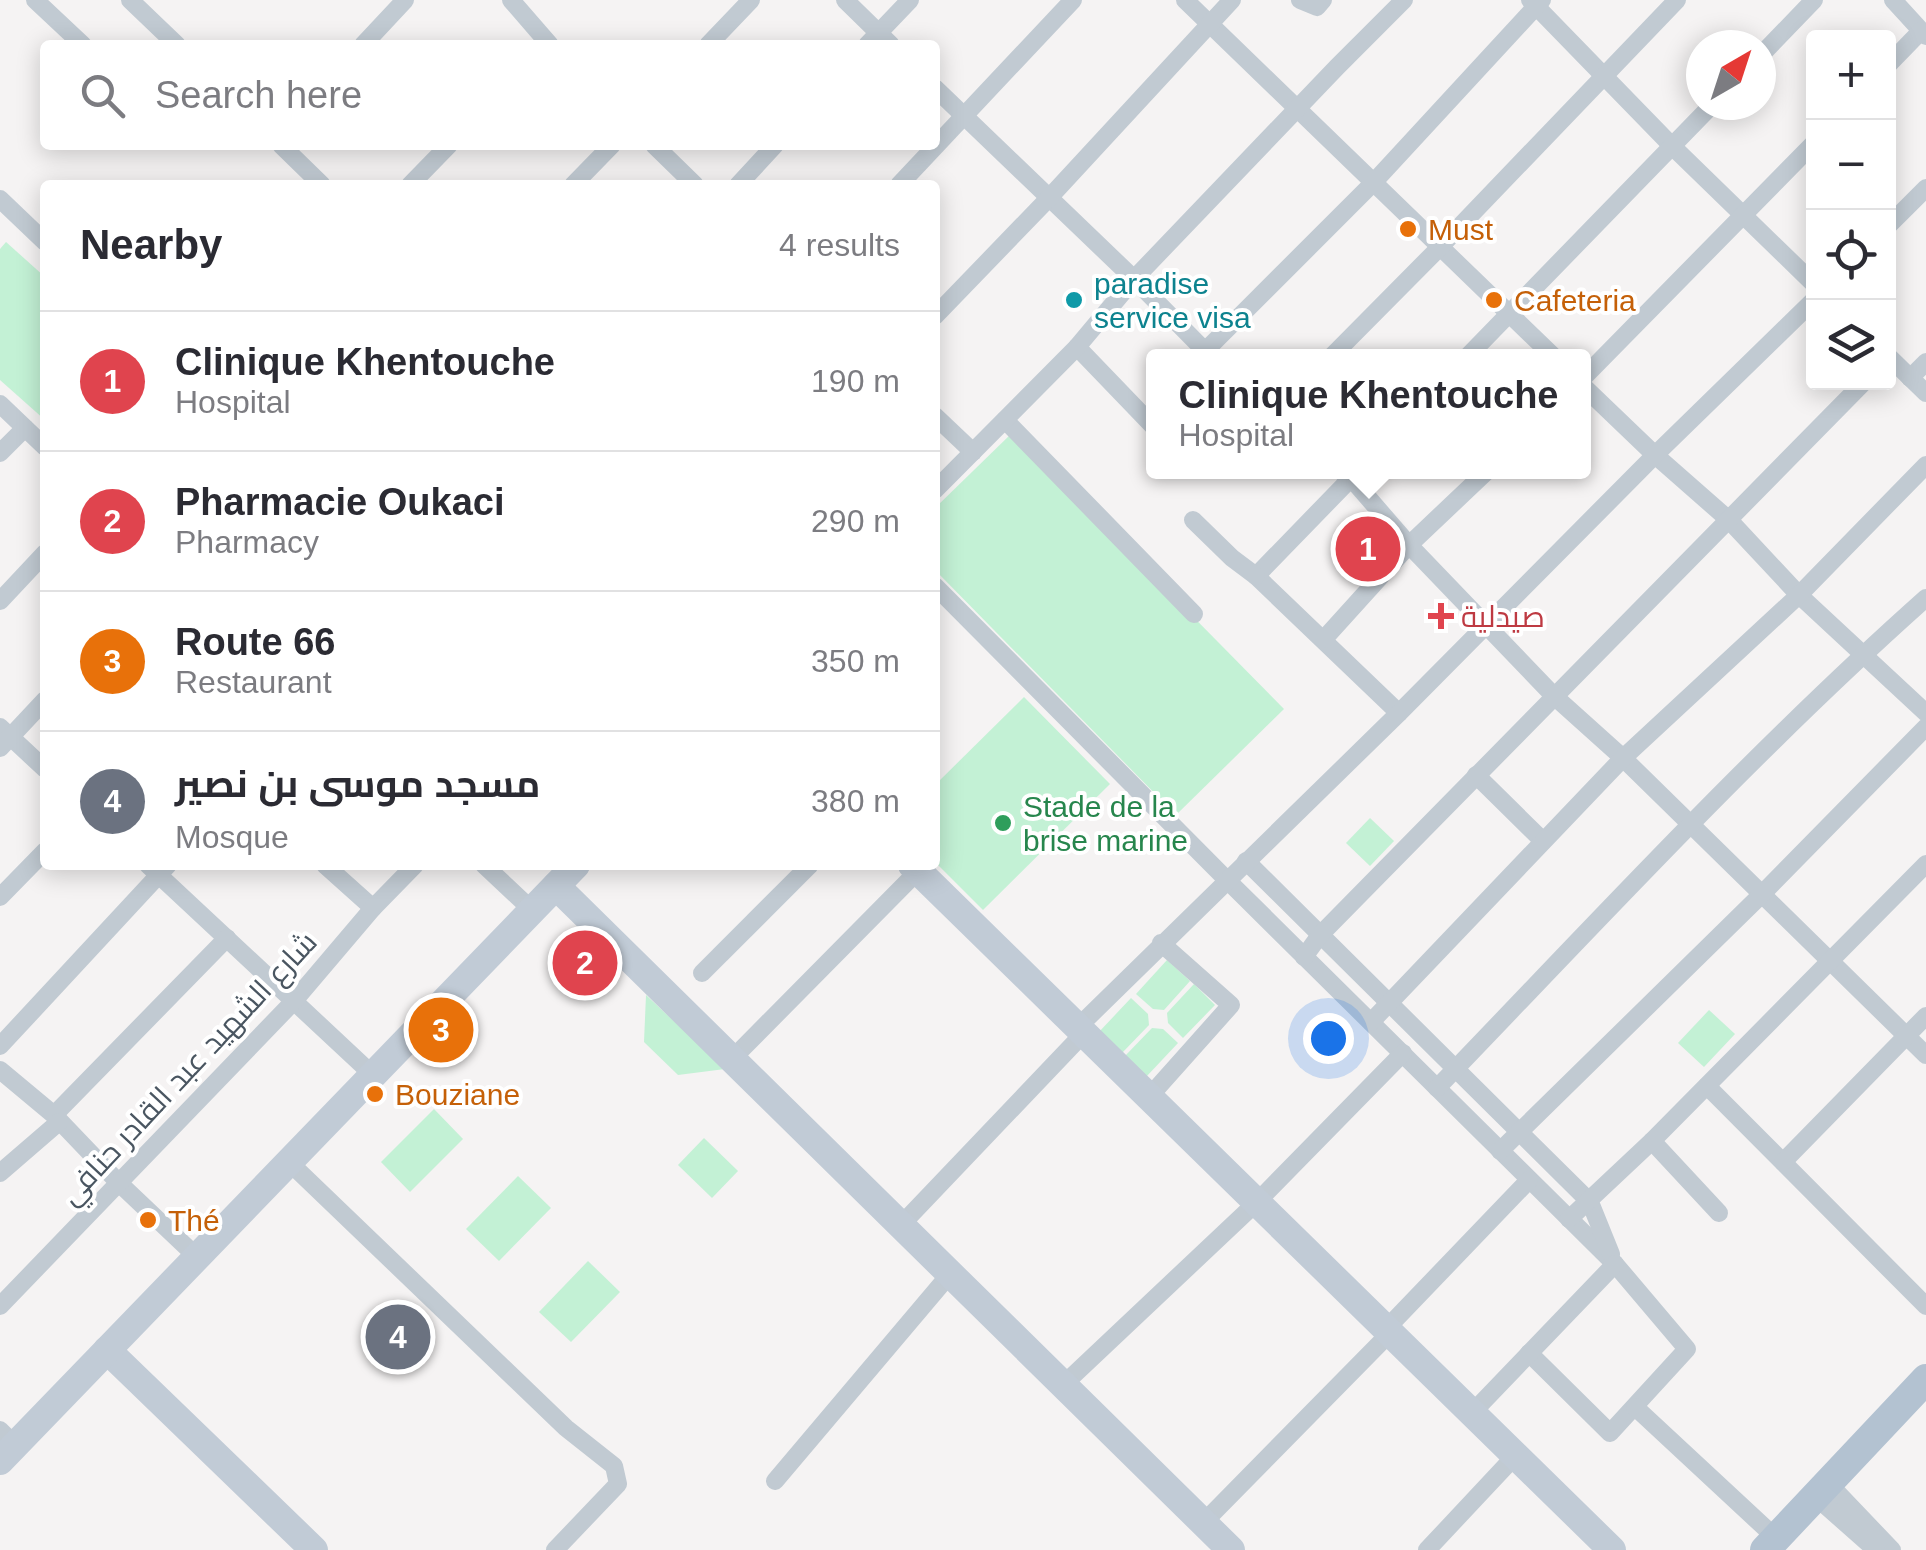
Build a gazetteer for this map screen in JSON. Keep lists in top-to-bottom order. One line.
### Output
{"streets":{"street":["شارع الشهيد عبد القادر حنافي"]},"places":{"other":["Must","paradise service visa","Cafeteria","Stade de la brise marine","Bouziane","Thé"],"health":["صيدلية"]},"north":"top right","page":{"map_buttons":["+","−"],"search":"Search here","heading":["Nearby","4 results"],"list":[{"mark":"1","name":"Clinique Khentouche","note":"Hospital","value":"190 m"},{"mark":"2","name":"Pharmacie Oukaci","note":"Pharmacy","value":"290 m"},{"mark":"3","name":"Route 66","note":"Restaurant","value":"350 m"},{"mark":"4","name":"مسجد موسى بن نصير","note":"Mosque","value":"380 m"}],"popup":["Clinique Khentouche","Hospital"],"pins":["1","2","3","4"]}}
